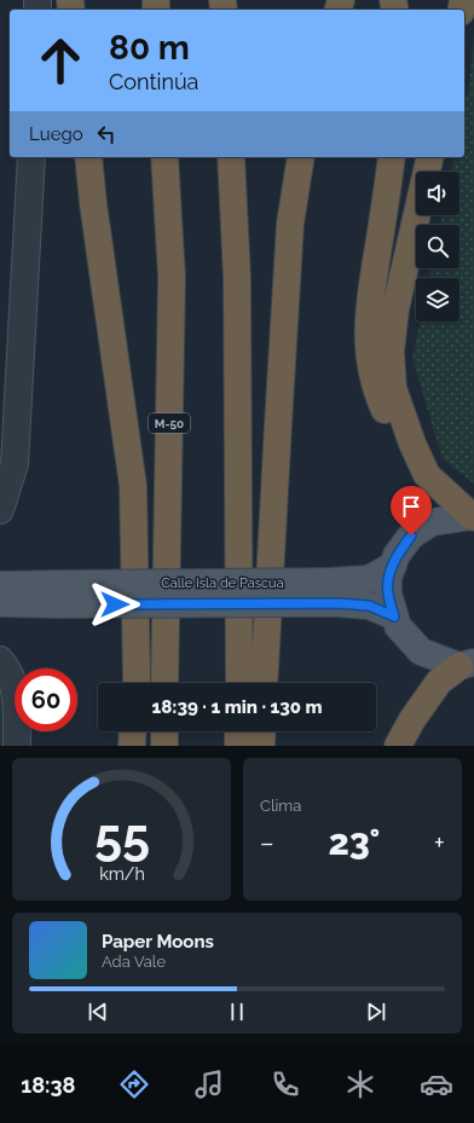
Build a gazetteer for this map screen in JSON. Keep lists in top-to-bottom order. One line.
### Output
{"streets":{"highway":["M-50"],"main road":["Calle Isla de Pascua"]},"page":{"turn":["80 m","Continúa"],"then":"Luego","limit":"60","trip":"18:39 · 1 min · 130 m","tile":"Clima","heat":["−","23°","+"],"song":["Paper Moons","Ada Vale"],"tabs":"18:38","gauge":["55","km/h"]}}
